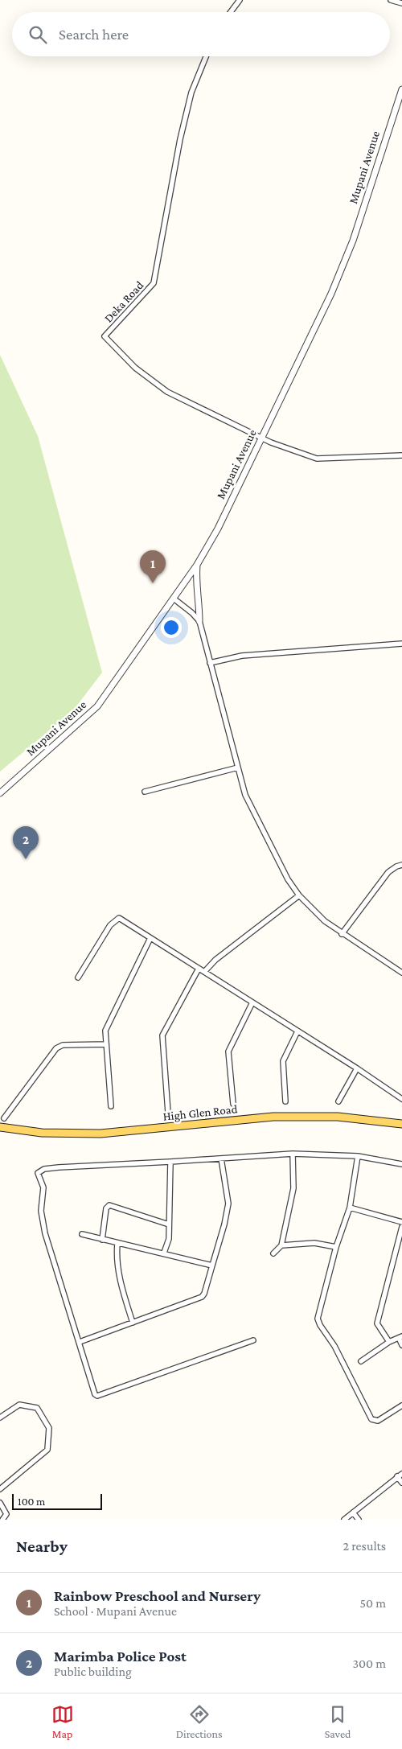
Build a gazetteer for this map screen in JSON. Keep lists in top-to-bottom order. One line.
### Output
{"streets":{"main road":["High Glen Road"],"street":["Mupani Avenue","Deka Road"]},"crossings":[["Mupani Avenue","Deka Road"]],"scale_bar":"100 m","page":{"search":"Search here","pins":["1","2"],"scale":"100 m","heading":["Nearby","2 results"],"list":[{"mark":"1","name":"Rainbow Preschool and Nursery","note":"School · Mupani Avenue","value":"50 m"},{"mark":"2","name":"Marimba Police Post","note":"Public building","value":"300 m"}],"nav":["Map","Directions","Saved"]}}
